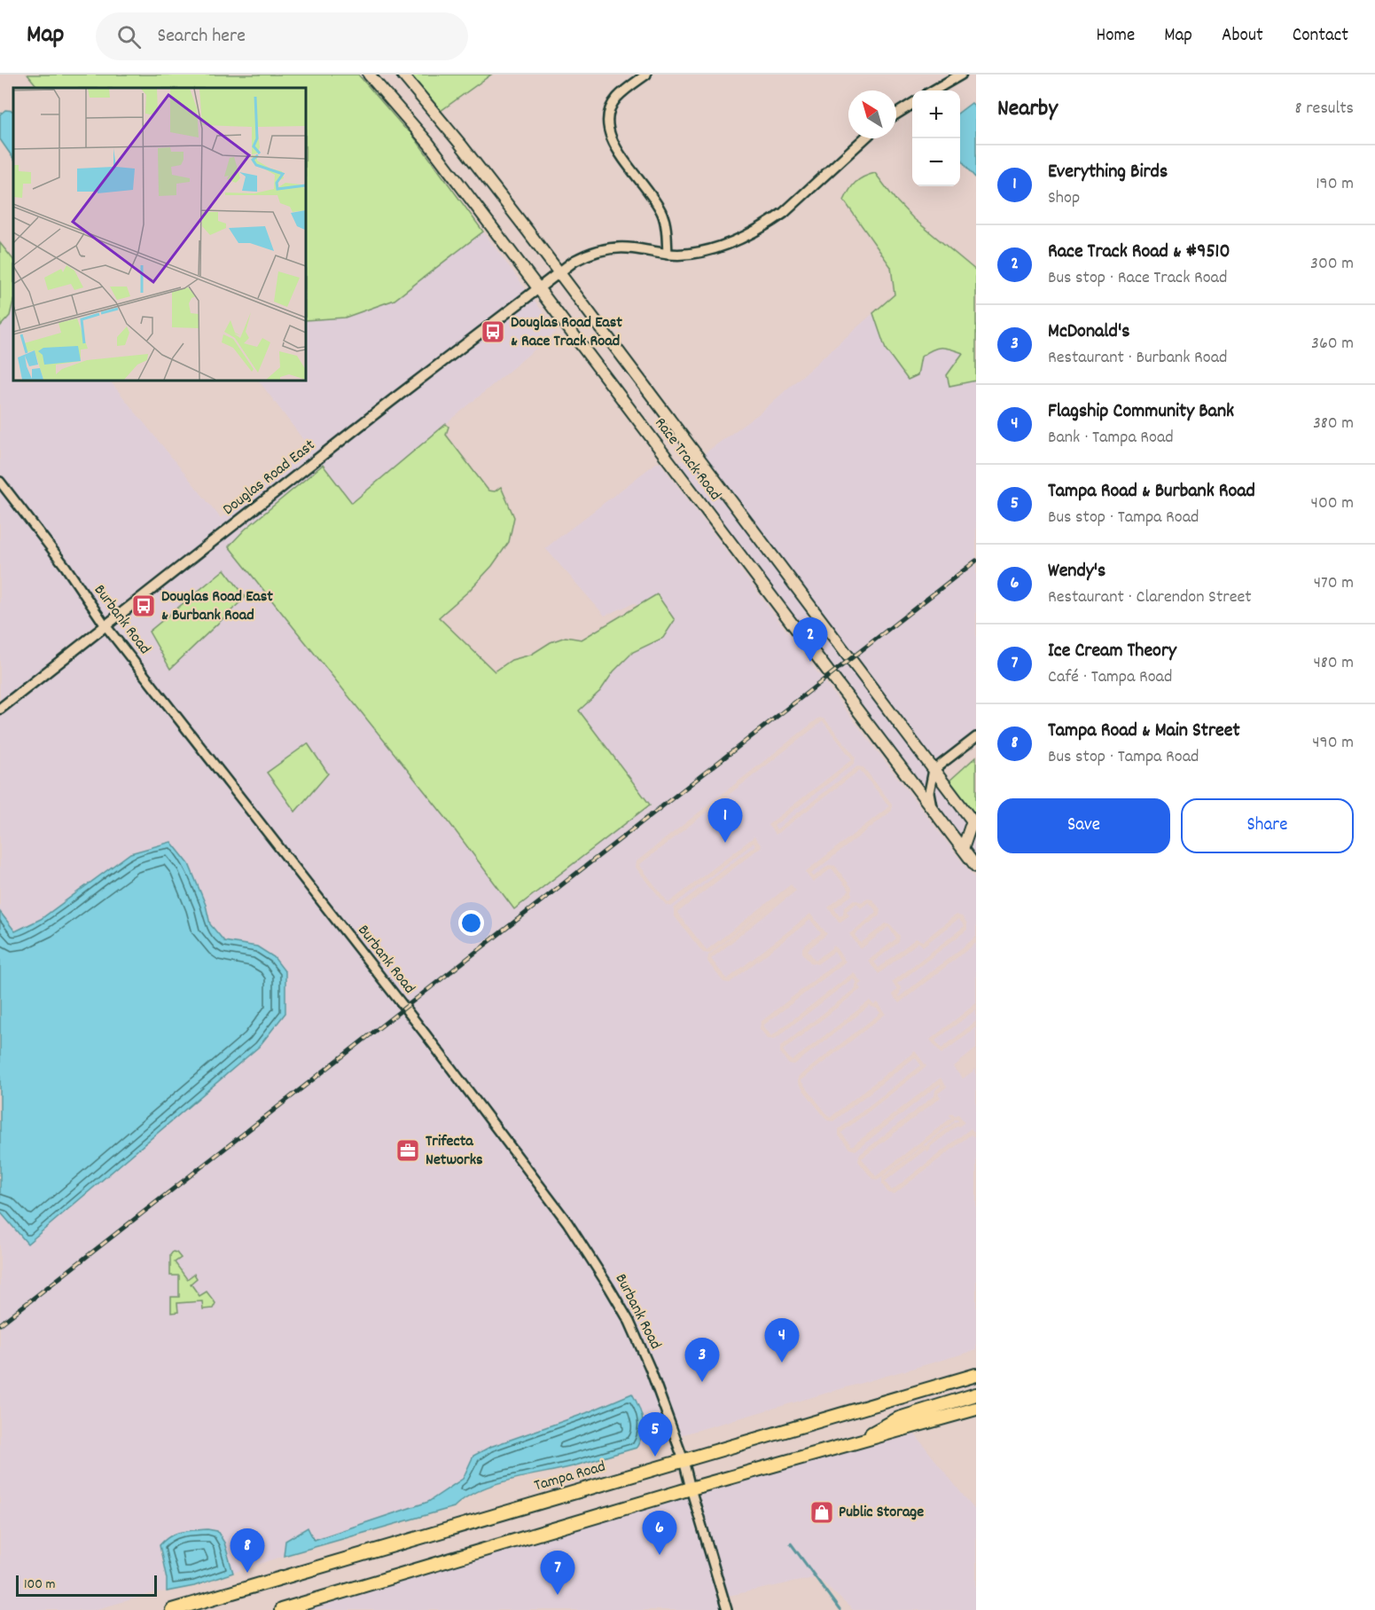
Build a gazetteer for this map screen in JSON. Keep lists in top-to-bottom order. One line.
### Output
{"streets":{"main road":["Race Track Road","Tampa Road"],"street":["Douglas Road East","Burbank Road"]},"crossings":[["Race Track Road","Douglas Road East"],["Douglas Road East","Burbank Road"],["Burbank Road","Tampa Road"]],"places":{"bus stop":["Douglas Road East & Race Track Road","Douglas Road East & Burbank Road"],"office":["Trifecta Networks"],"shop":["Public Storage"]},"scale_bar":"100 m","north":"top left","page":{"header":"Map","search":"Search here","nav":["Home","Map","About","Contact"],"heading":["Nearby","8 results"],"map_buttons":["+","−"],"list":[{"mark":"1","name":"Everything Birds","note":"Shop","value":"190 m"},{"mark":"2","name":"Race Track Road & #9510","note":"Bus stop · Race Track Road","value":"300 m"},{"mark":"3","name":"McDonald's","note":"Restaurant · Burbank Road","value":"360 m"},{"mark":"4","name":"Flagship Community Bank","note":"Bank · Tampa Road","value":"380 m"},{"mark":"5","name":"Tampa Road & Burbank Road","note":"Bus stop · Tampa Road","value":"400 m"},{"mark":"6","name":"Wendy's","note":"Restaurant · Clarendon Street","value":"470 m"},{"mark":"7","name":"Ice Cream Theory","note":"Café · Tampa Road","value":"480 m"},{"mark":"8","name":"Tampa Road & Main Street","note":"Bus stop · Tampa Road","value":"490 m"}],"pins":["2","1","4","3","5","6","8","7"],"buttons":["Save","Share"],"scale":"100 m"}}
